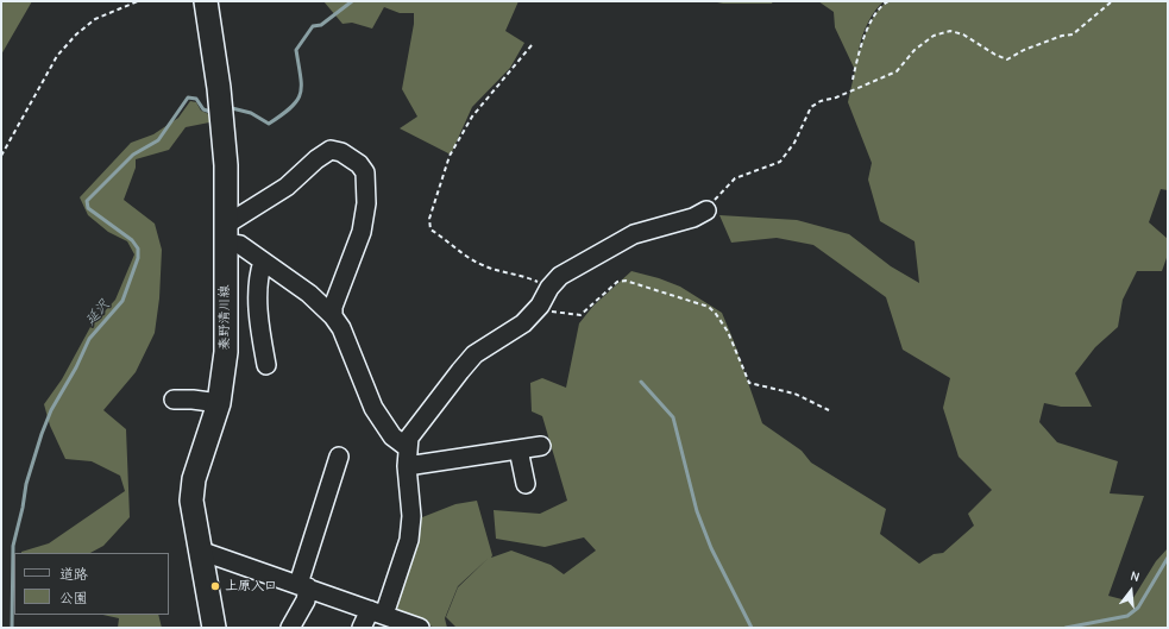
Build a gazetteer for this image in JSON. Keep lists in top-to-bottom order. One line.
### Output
{"streets":{"main road":["秦野清川線"]},"water":["延沢"],"places":["上原入口"],"legend":["道路","公園"],"north":"top"}
